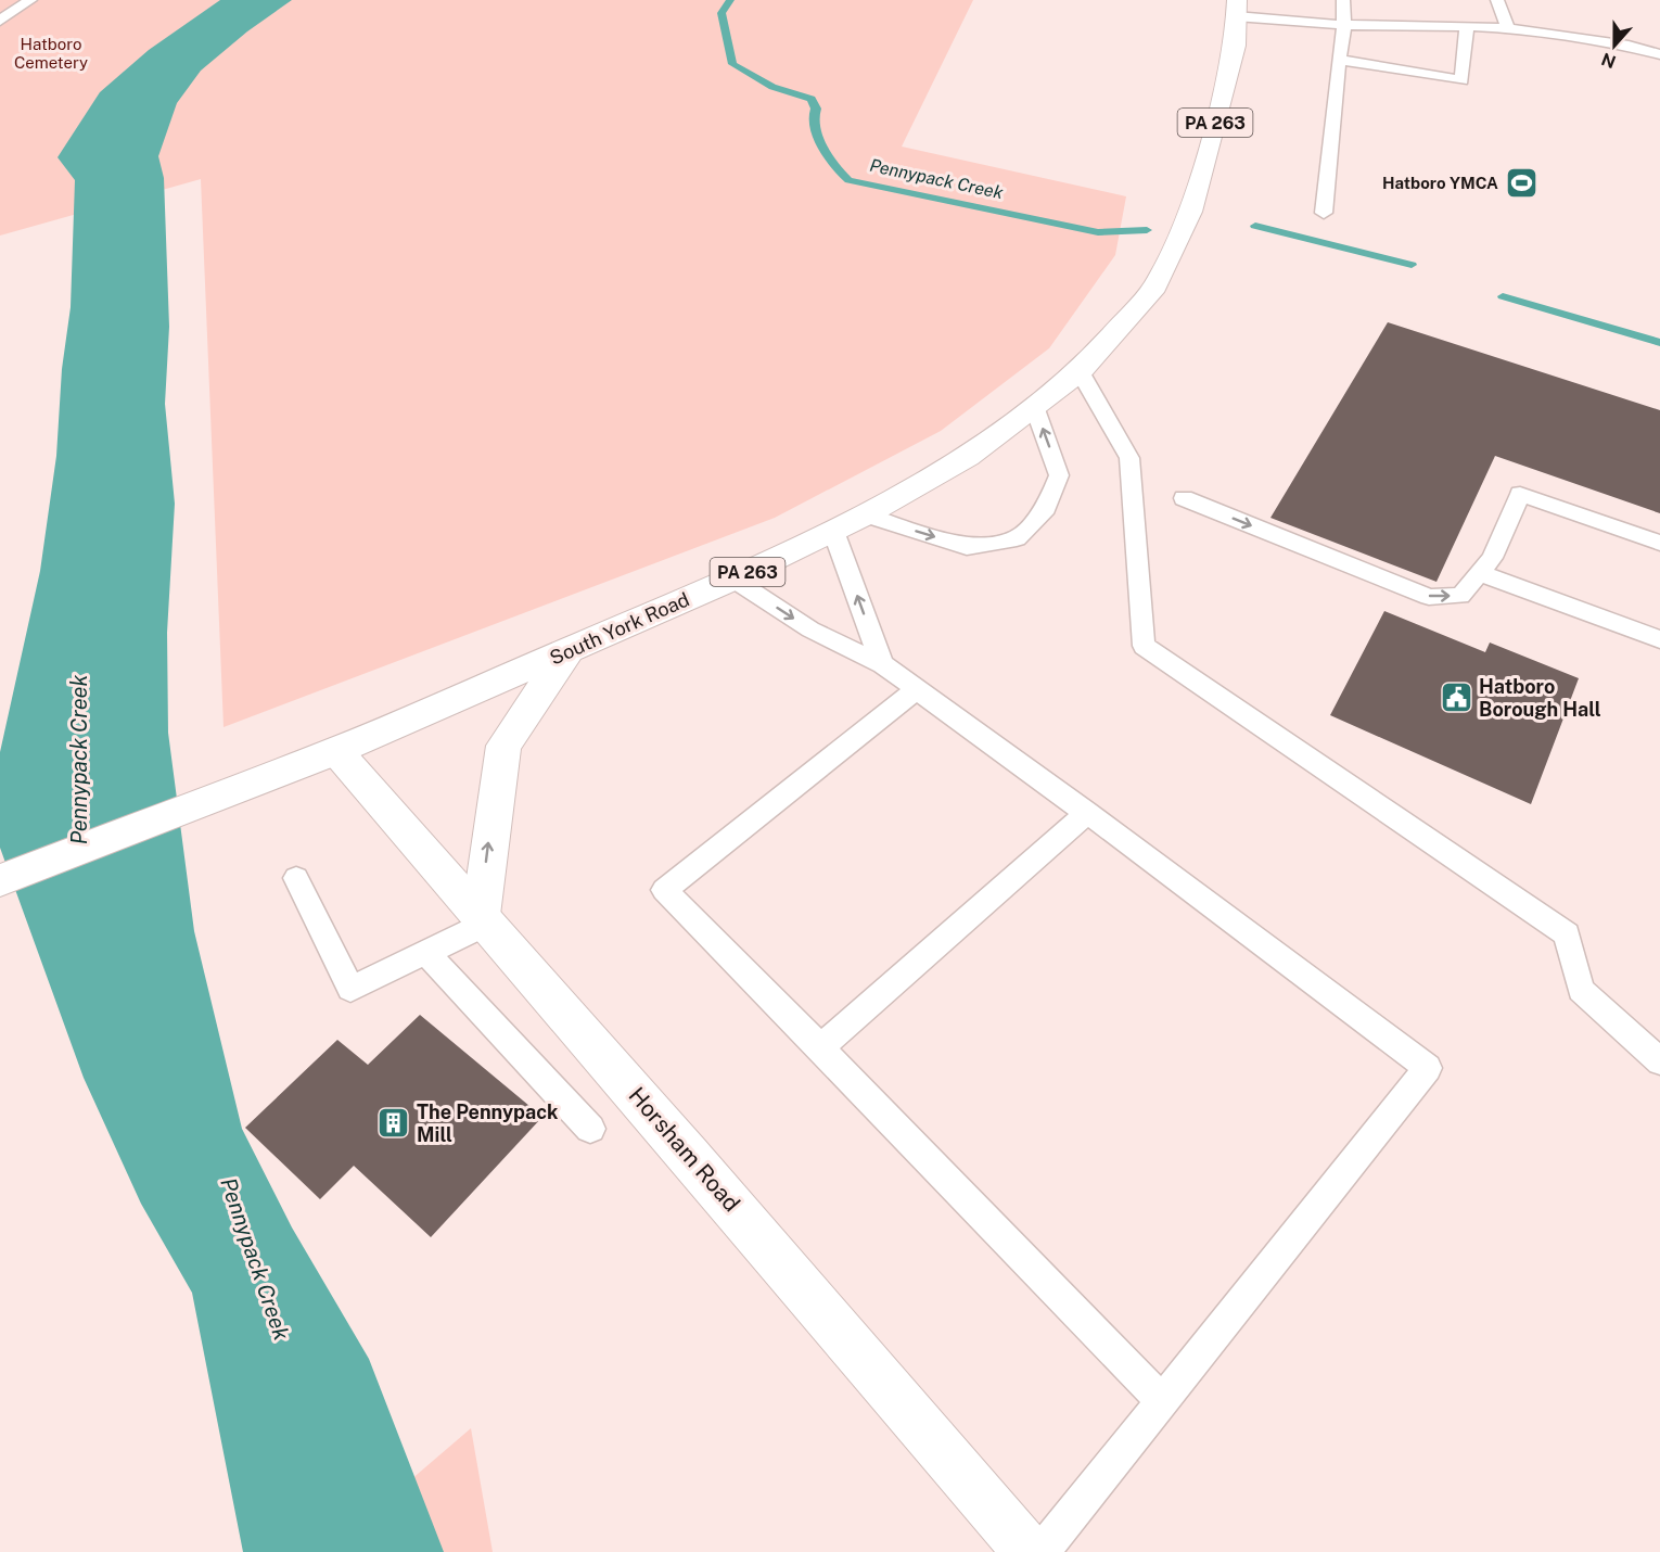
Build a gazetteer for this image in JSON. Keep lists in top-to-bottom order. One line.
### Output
{"streets":{"main road":["PA 263","South York Road","Horsham Road"]},"crossings":[["South York Road","Horsham Road"]],"water":["Pennypack Creek"],"parks":["Hatboro Cemetery"],"places":{"sports":["Hatboro YMCA"],"public building":["Hatboro Borough Hall"],"building":["The Pennypack Mill"]},"north":"bottom"}
